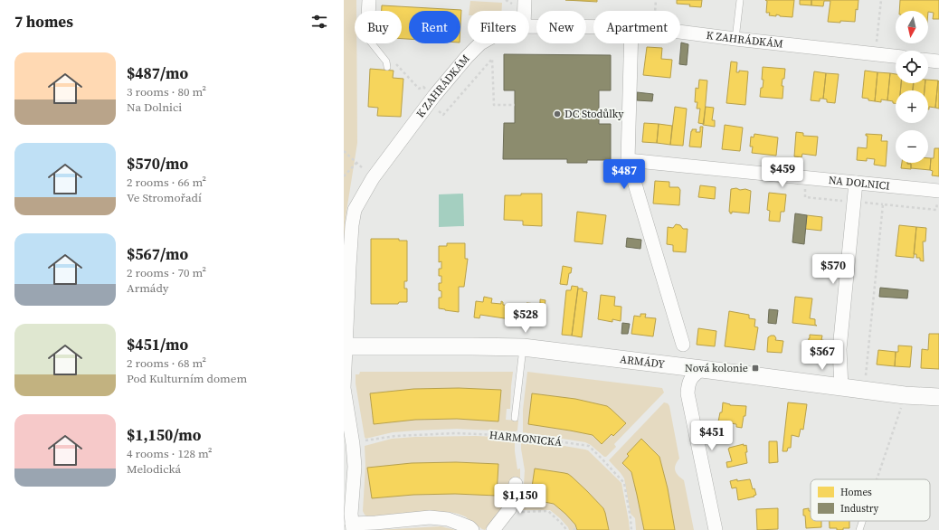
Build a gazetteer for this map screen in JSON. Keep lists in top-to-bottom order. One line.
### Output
{"streets":{"street":["K ZAHRÁDKÁM","NA DOLNICI","ARMÁDY"],"path":["HARMONICKÁ"]},"crossings":[["K ZAHRÁDKÁM","ARMÁDY"]],"places":{"other":["DC Stodůlky"],"transit":["Nová kolonie"]},"legend":["Homes","Industry"],"north":"bottom","page":{"heading":"7 homes","map_buttons":["+","−"],"chip":["Buy","Rent","Filters","New","Apartment"],"list":[{"name":"$487/mo","note":"3 rooms · 80 m² · Na Dolnici"},{"name":"$570/mo","note":"2 rooms · 66 m² · Ve Stromořadí"},{"name":"$567/mo","note":"2 rooms · 70 m² · Armády"},{"name":"$451/mo","note":"2 rooms · 68 m² · Pod Kulturním domem"},{"name":"$1,150/mo","note":"4 rooms · 128 m² · Melodická"}],"price":["$459","$487","$570","$528","$567","$451","$1,150"]}}
